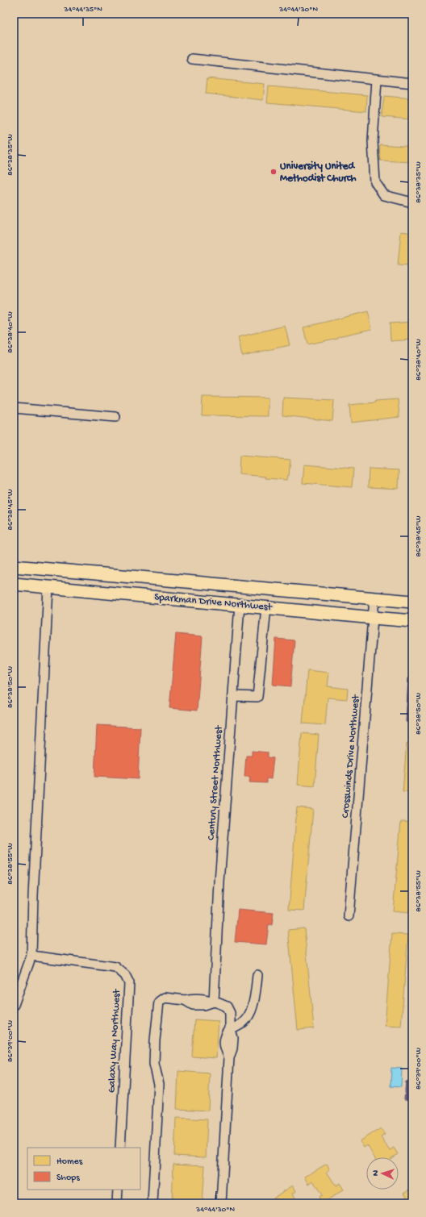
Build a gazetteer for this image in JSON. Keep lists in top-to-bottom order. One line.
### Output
{"streets":{"main road":["Sparkman Drive Northwest"],"street":["Crosswinds Drive Northwest","Century Street Northwest","Galaxy Way Northwest"]},"crossings":[["Sparkman Drive Northwest","Crosswinds Drive Northwest"],["Sparkman Drive Northwest","Century Street Northwest"]],"places":["University United Methodist Church"],"legend":["Homes","Shops"],"north":"left","coordinates":["34°44'35\"N","34°44'30\"N","86°38'35\"W","86°38'40\"W","86°38'45\"W","86°38'50\"W","86°38'55\"W","86°39'00\"W"]}
